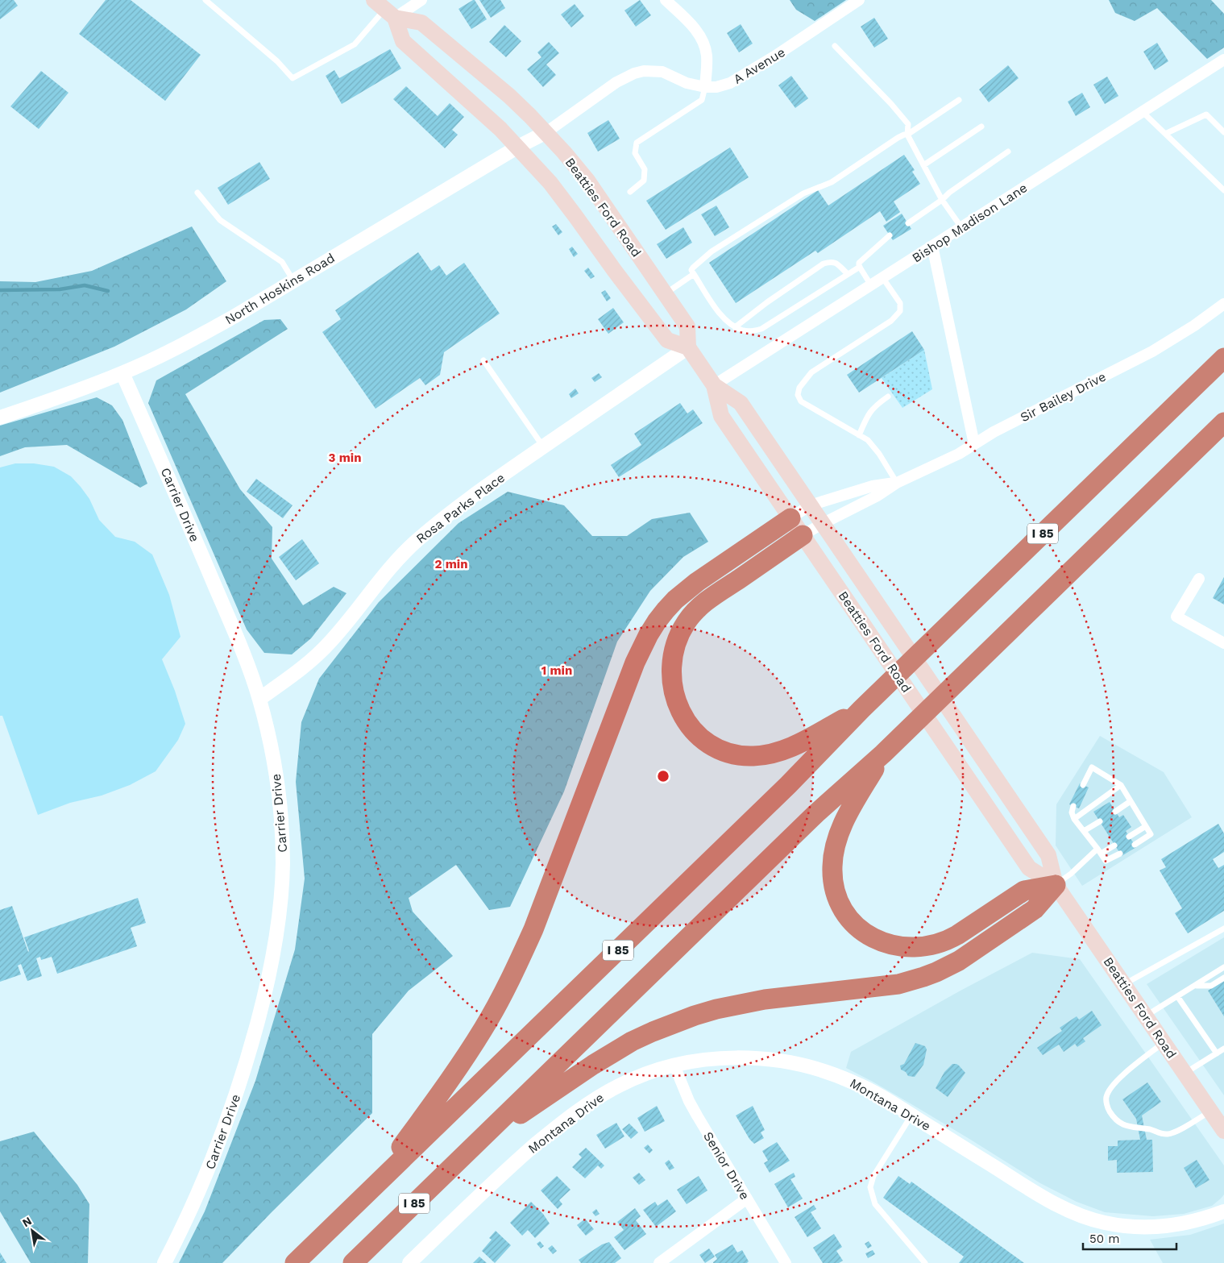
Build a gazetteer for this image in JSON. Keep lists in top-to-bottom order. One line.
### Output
{"streets":{"highway":["I 85"],"main road":["Beatties Ford Road"],"street":["A Avenue","Bishop Madison Lane","North Hoskins Road","Sir Bailey Drive","Carrier Drive","Rosa Parks Place","Montana Drive","Senior Drive"]},"crossings":[["A Avenue","Beatties Ford Road"],["A Avenue","North Hoskins Road"],["Beatties Ford Road","Bishop Madison Lane"],["Beatties Ford Road","North Hoskins Road"],["Beatties Ford Road","Sir Bailey Drive"],["Beatties Ford Road","Rosa Parks Place"],["North Hoskins Road","Carrier Drive"],["Carrier Drive","Rosa Parks Place"],["Montana Drive","Senior Drive"]],"scale_bar":"50 m","north":"top left","rings":["3 min","2 min","1 min"]}
